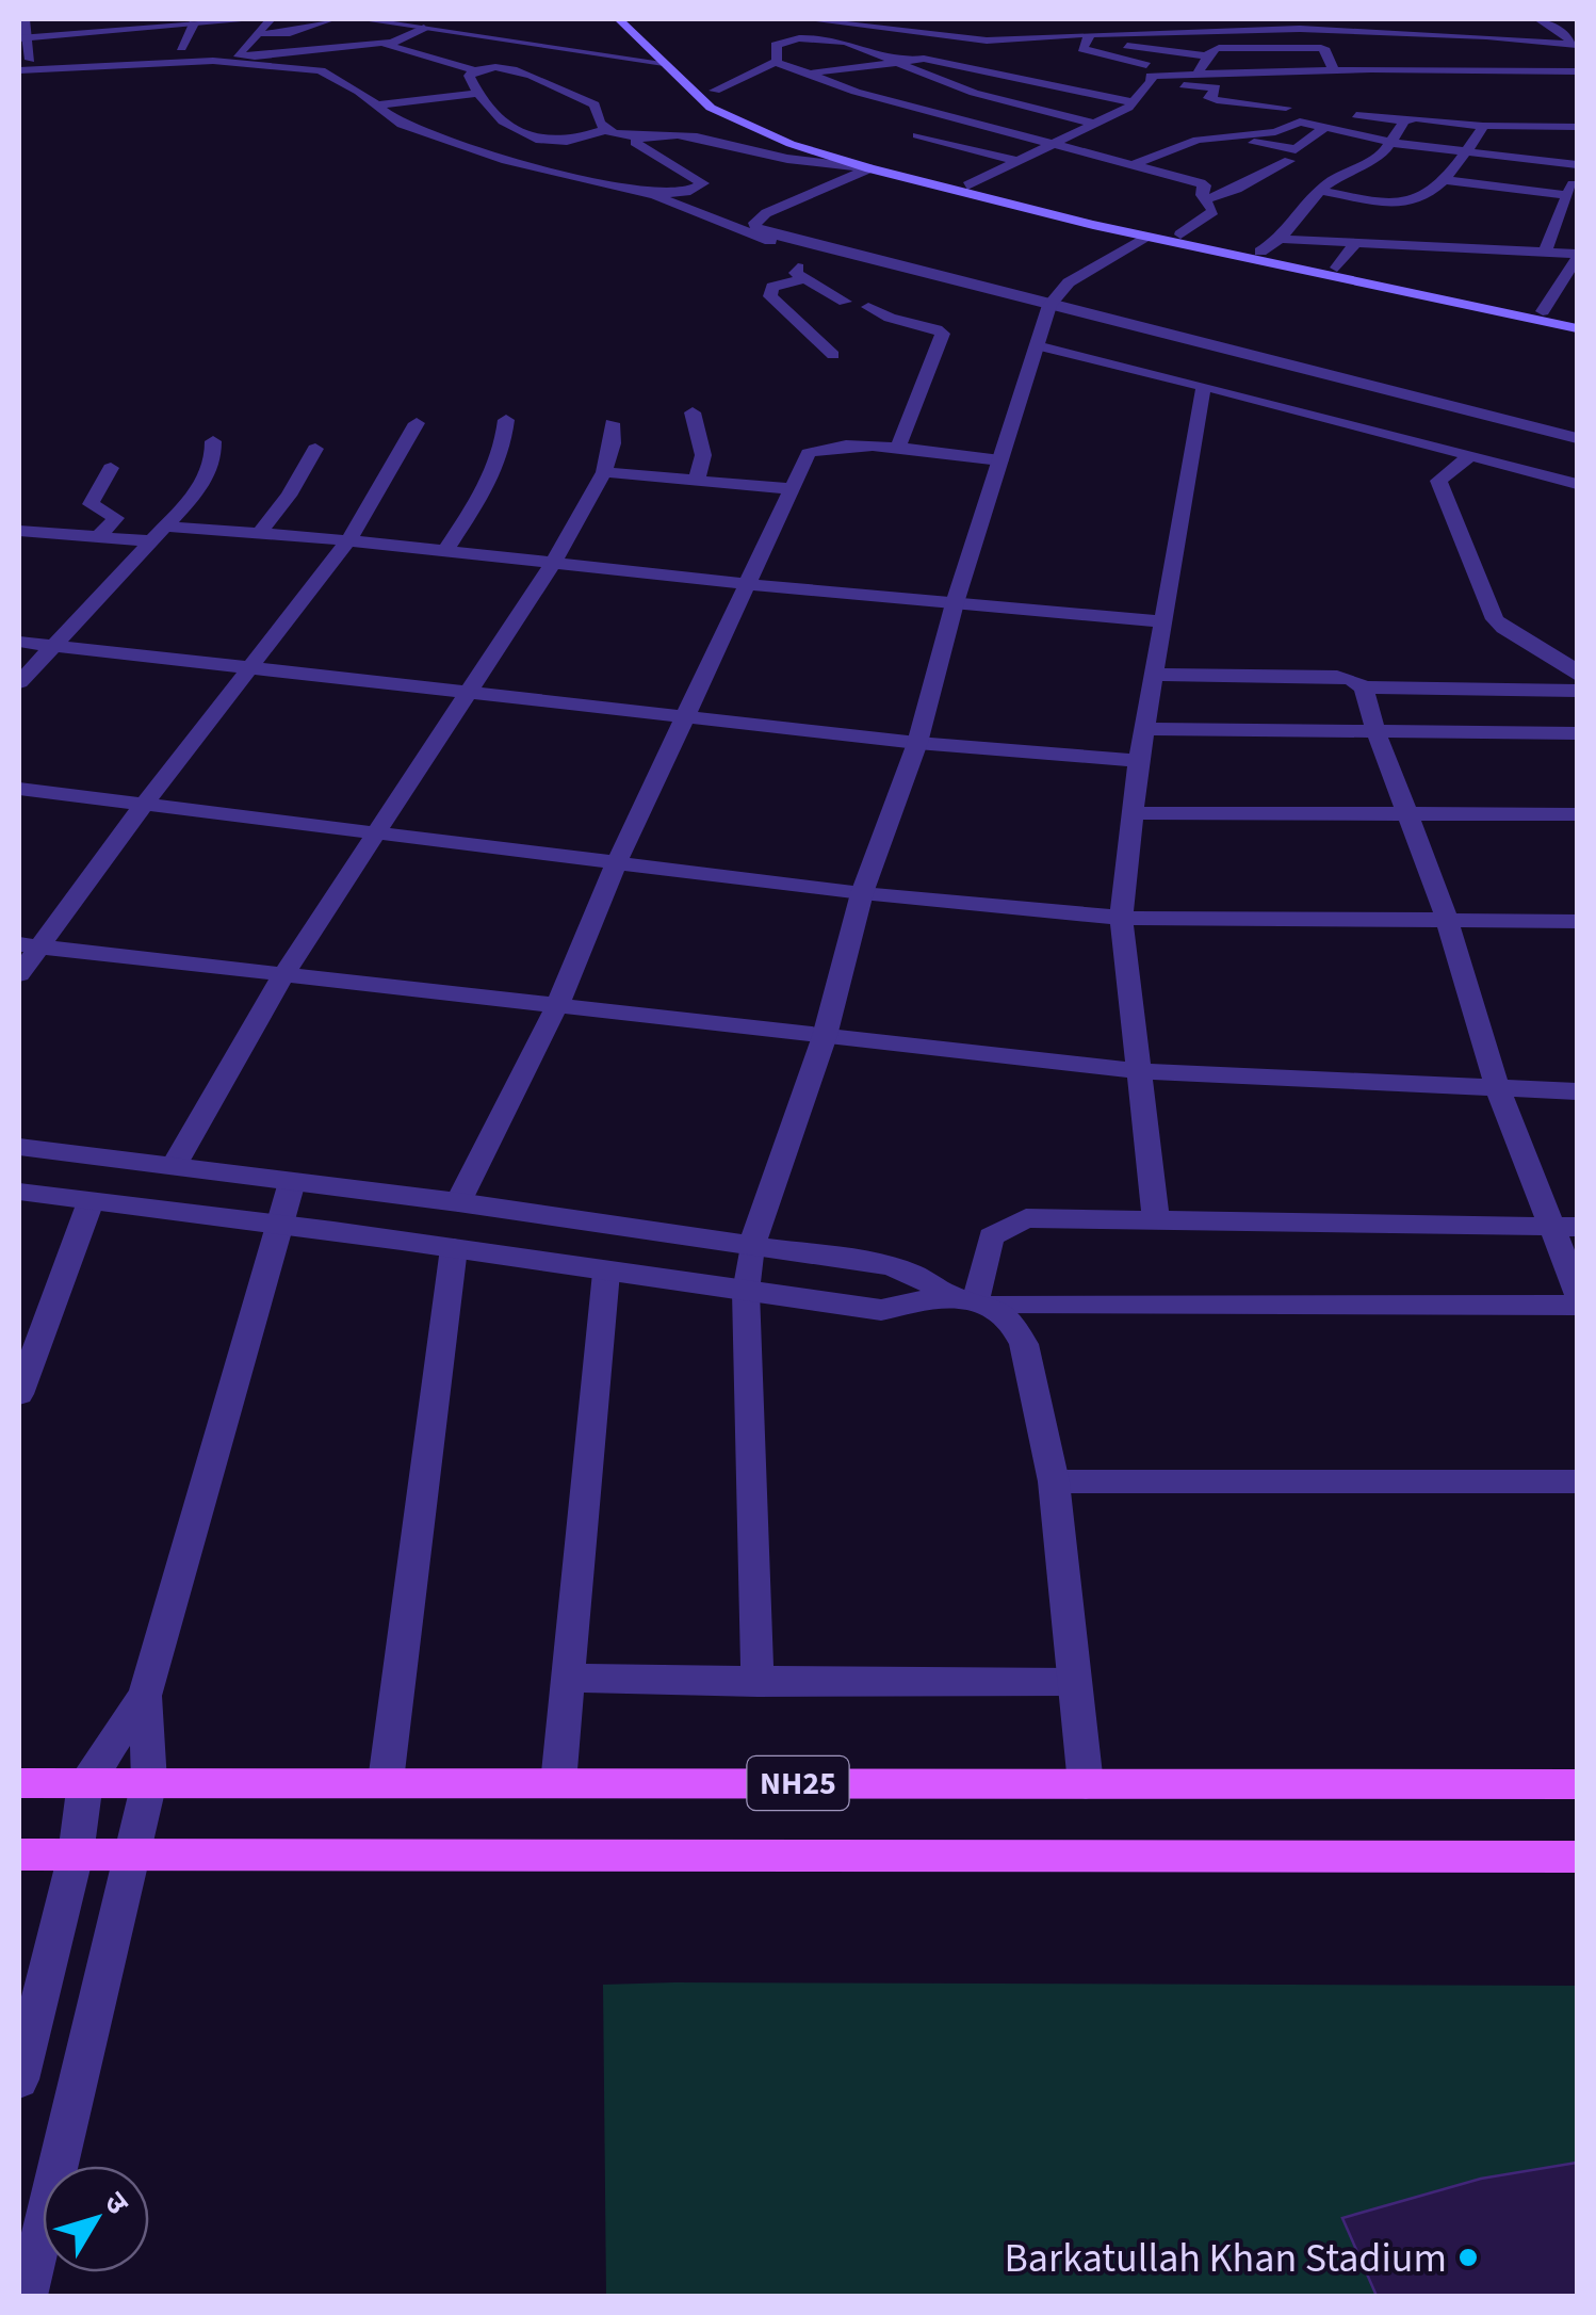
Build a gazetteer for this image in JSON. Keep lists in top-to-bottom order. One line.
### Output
{"streets":{"main road":["NH25"]},"places":["Barkatullah Khan Stadium"],"north":"top right"}
